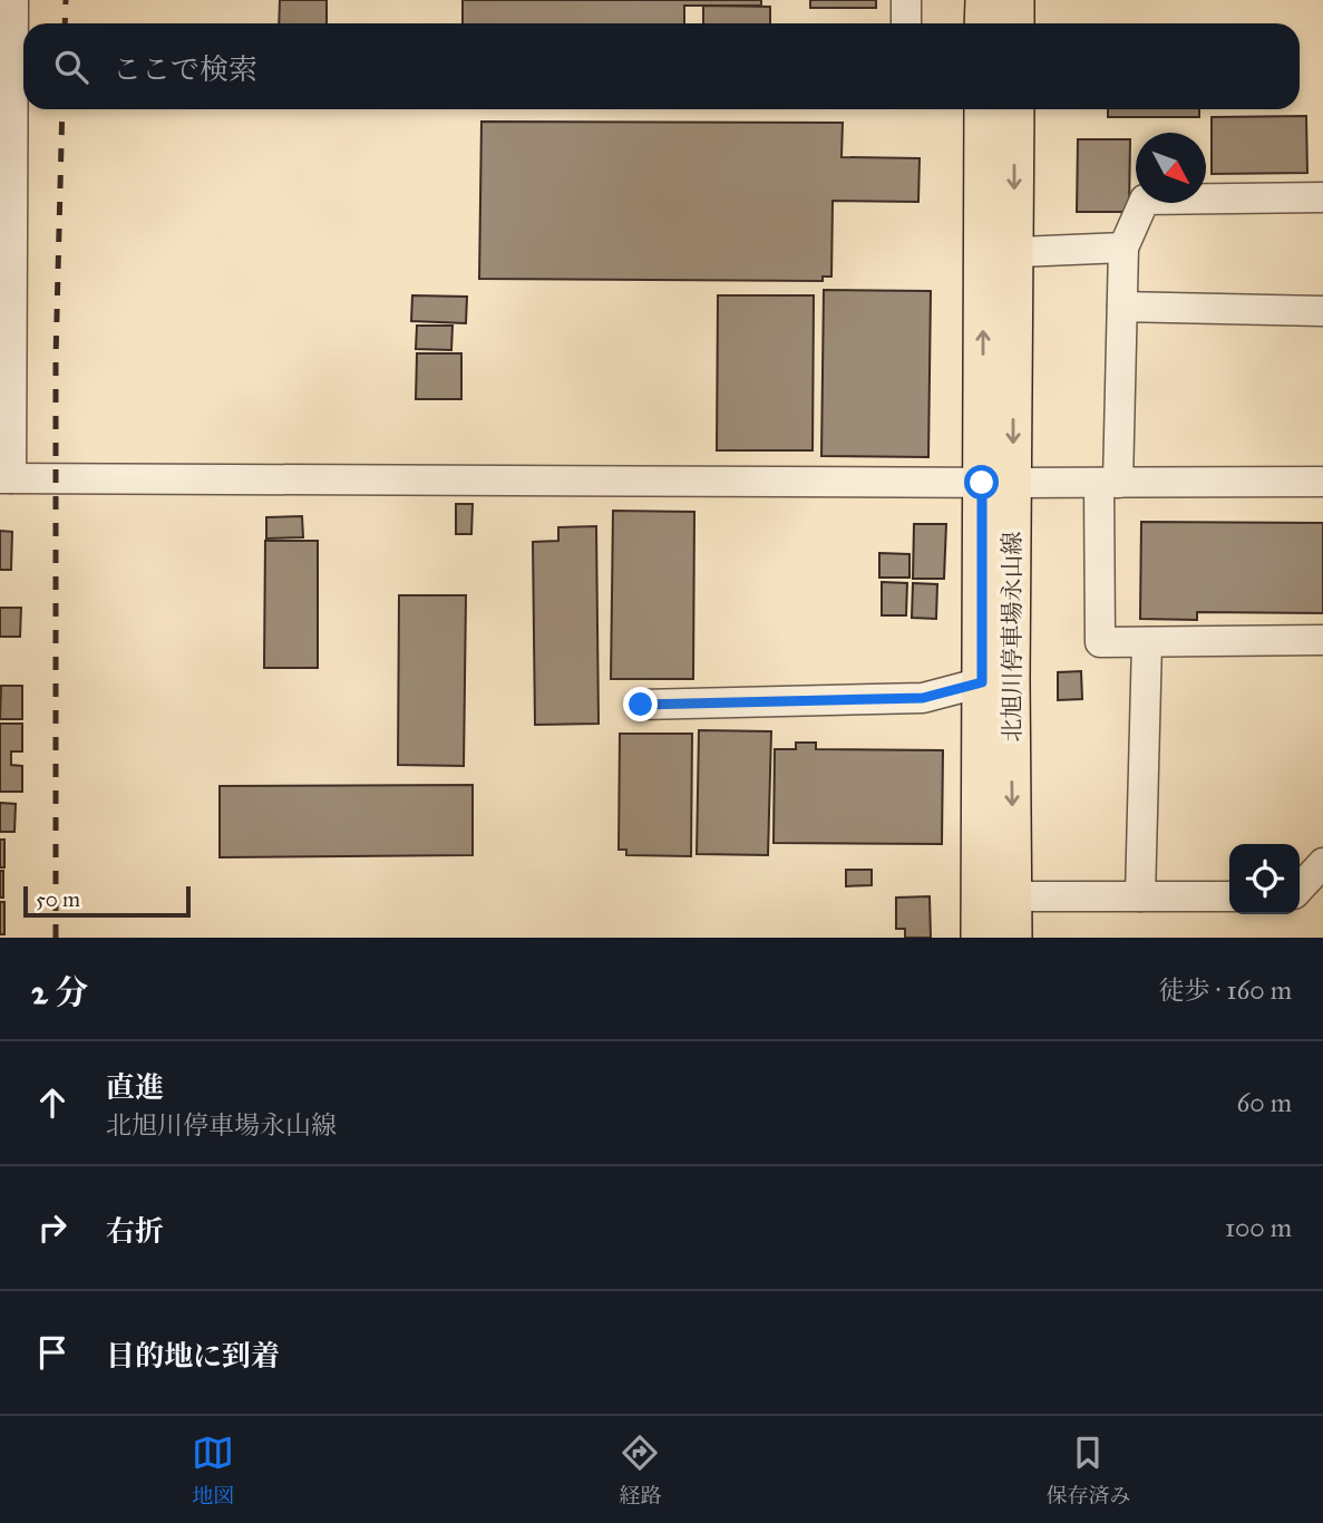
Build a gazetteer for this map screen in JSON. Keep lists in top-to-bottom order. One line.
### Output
{"streets":{"main road":["北旭川停車場永山線"]},"scale_bar":"50 m","north":"bottom right","page":{"search":"ここで検索","scale":"50 m","heading":["2 分","徒歩 · 160 m"],"list":[["直進","北旭川停車場永山線","60 m"],["右折","100 m"],"目的地に到着"],"nav":["地図","経路","保存済み"]}}
